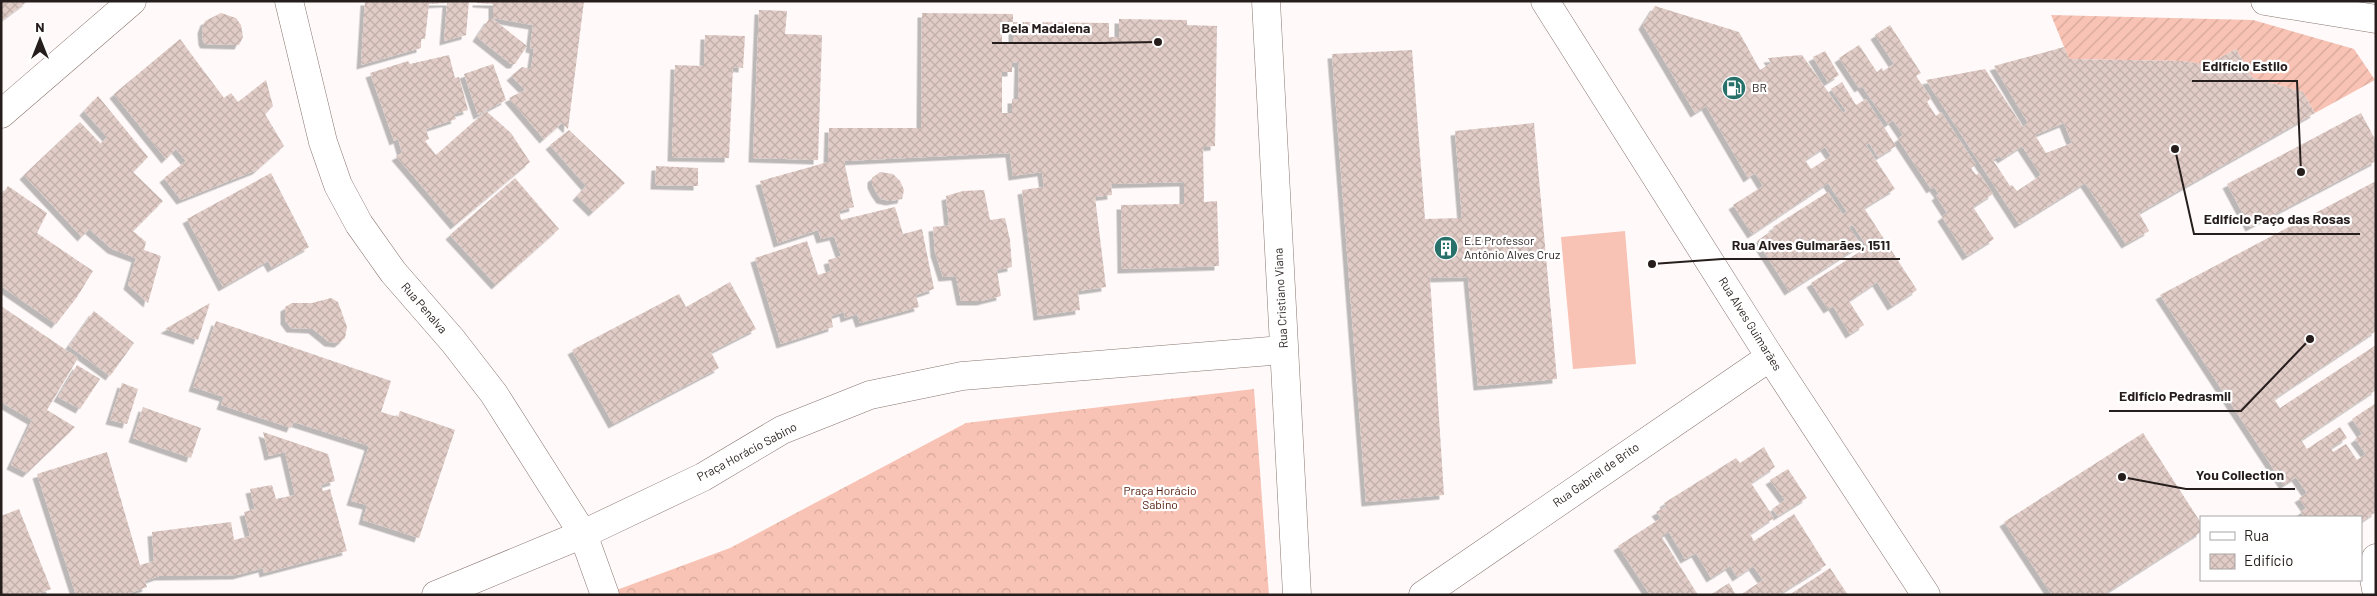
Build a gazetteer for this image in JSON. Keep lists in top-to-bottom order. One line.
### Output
{"streets":{"street":["Rua Cristiano Viana","Rua Penalva","Rua Alves Guimarães","Praça Horácio Sabino","Rua Gabriel de Brito"]},"crossings":[["Rua Cristiano Viana","Praça Horácio Sabino"],["Rua Penalva","Praça Horácio Sabino"],["Rua Alves Guimarães","Rua Gabriel de Brito"]],"parks":["Praça Horácio Sabino"],"places":{"other":["Bela Madalena","Edifício Paço das Rosas","Edifício Estilo","Rua Alves Guimarães, 1511","Edifício Pedrasmil","You Collection"],"fuel station":["BR"],"building":["E.E Professor Antônio Alves Cruz"]},"legend":["Rua","Edifício"],"north":"top"}
